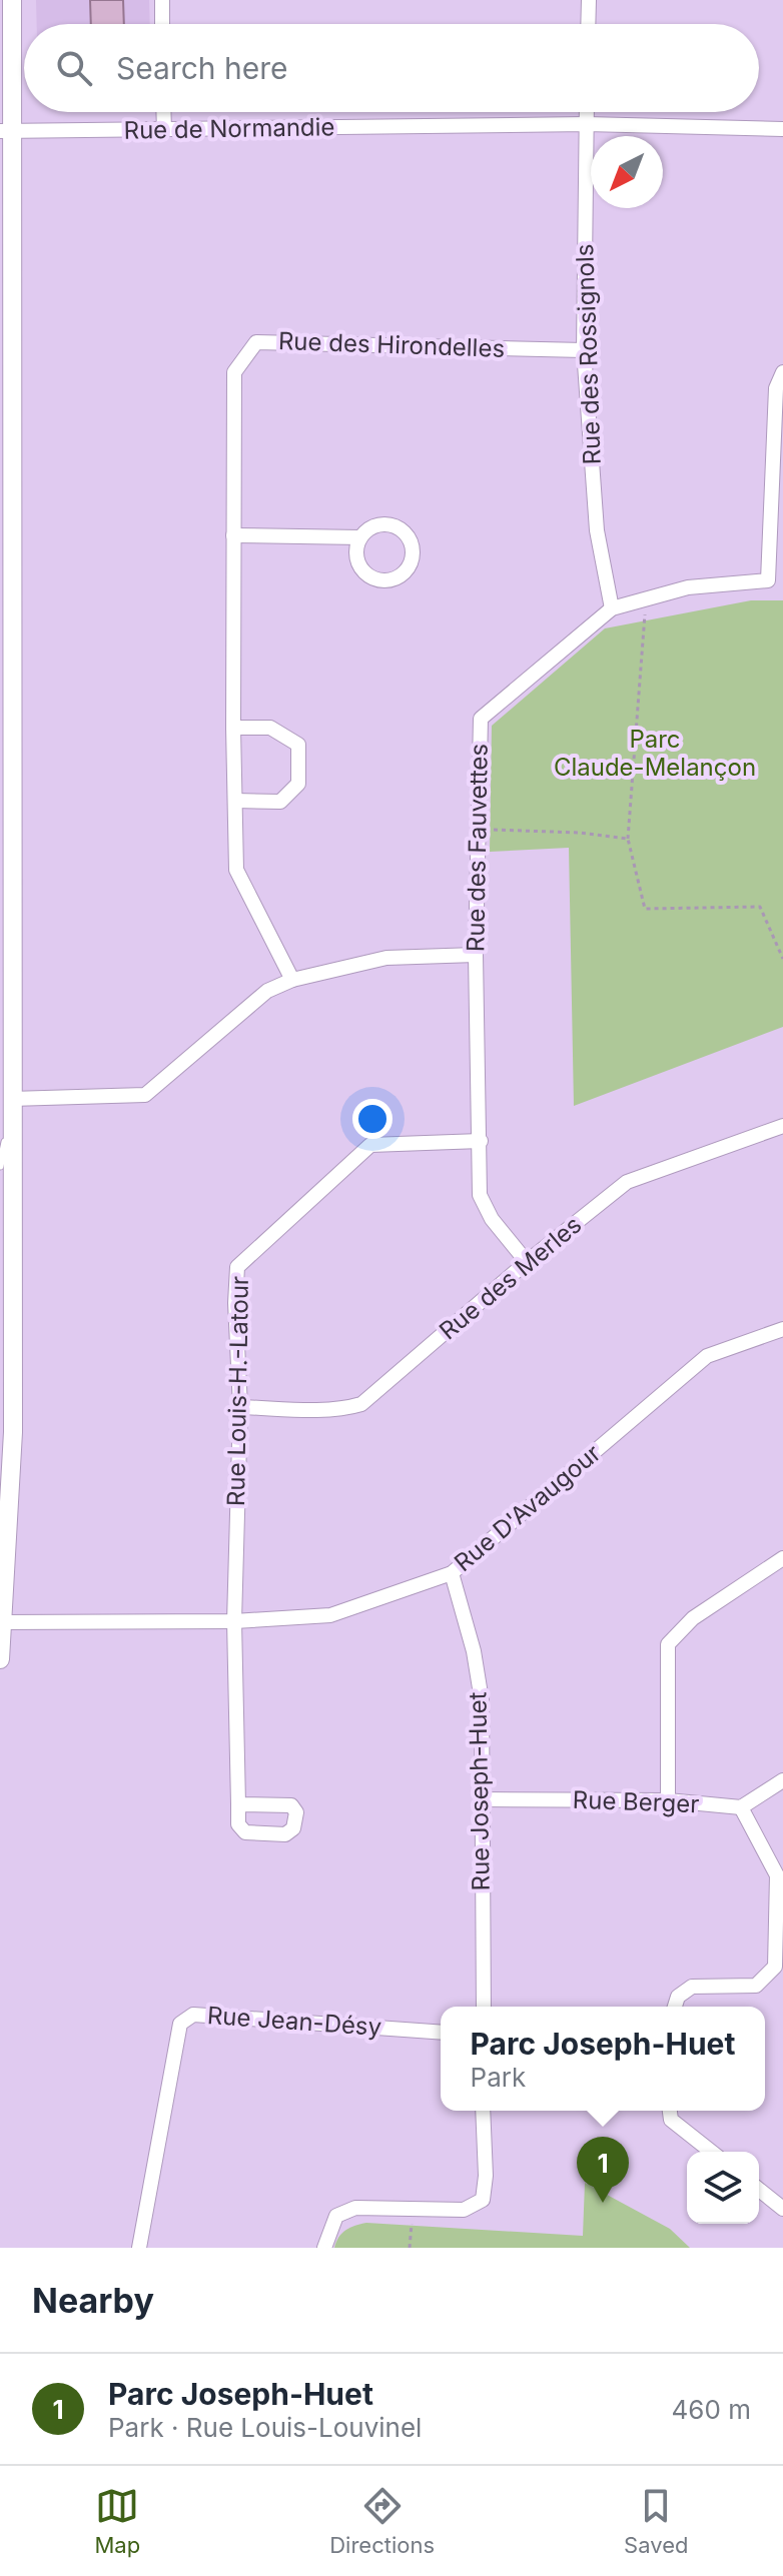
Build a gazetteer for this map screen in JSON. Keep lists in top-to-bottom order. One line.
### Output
{"streets":{"street":["Rue de Normandie","Rue des Hirondelles","Rue des Rossignols","Rue des Fauvettes","Rue des Merles","Rue Louis-H.-Latour","Rue D'Avaugour","Rue Joseph-Huet","Rue Berger","Rue Jean-Désy"]},"crossings":[["Rue de Normandie","Rue des Rossignols"],["Rue des Hirondelles","Rue des Rossignols"],["Rue des Rossignols","Rue des Fauvettes"],["Rue des Fauvettes","Rue des Merles"],["Rue des Fauvettes","Rue Louis-H.-Latour"],["Rue des Merles","Rue Louis-H.-Latour"],["Rue Louis-H.-Latour","Rue D'Avaugour"],["Rue D'Avaugour","Rue Joseph-Huet"],["Rue Joseph-Huet","Rue Berger"]],"parks":["Parc Claude-Melançon"],"north":"bottom left","page":{"search":"Search here","popup":["Parc Joseph-Huet","Park"],"pins":"1","heading":"Nearby","list":[{"mark":"1","name":"Parc Joseph-Huet","note":"Park · Rue Louis-Louvinel","value":"460 m"}],"nav":["Map","Directions","Saved"]}}
